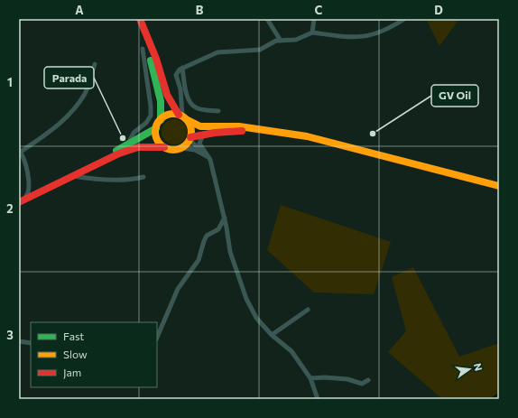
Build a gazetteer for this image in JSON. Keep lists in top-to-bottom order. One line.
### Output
{"places":["GV Oil","Parada"],"legend":["Fast","Slow","Jam"],"north":"right","grid":{"columns":["A","B","C","D"],"rows":["1","2","3"]}}
